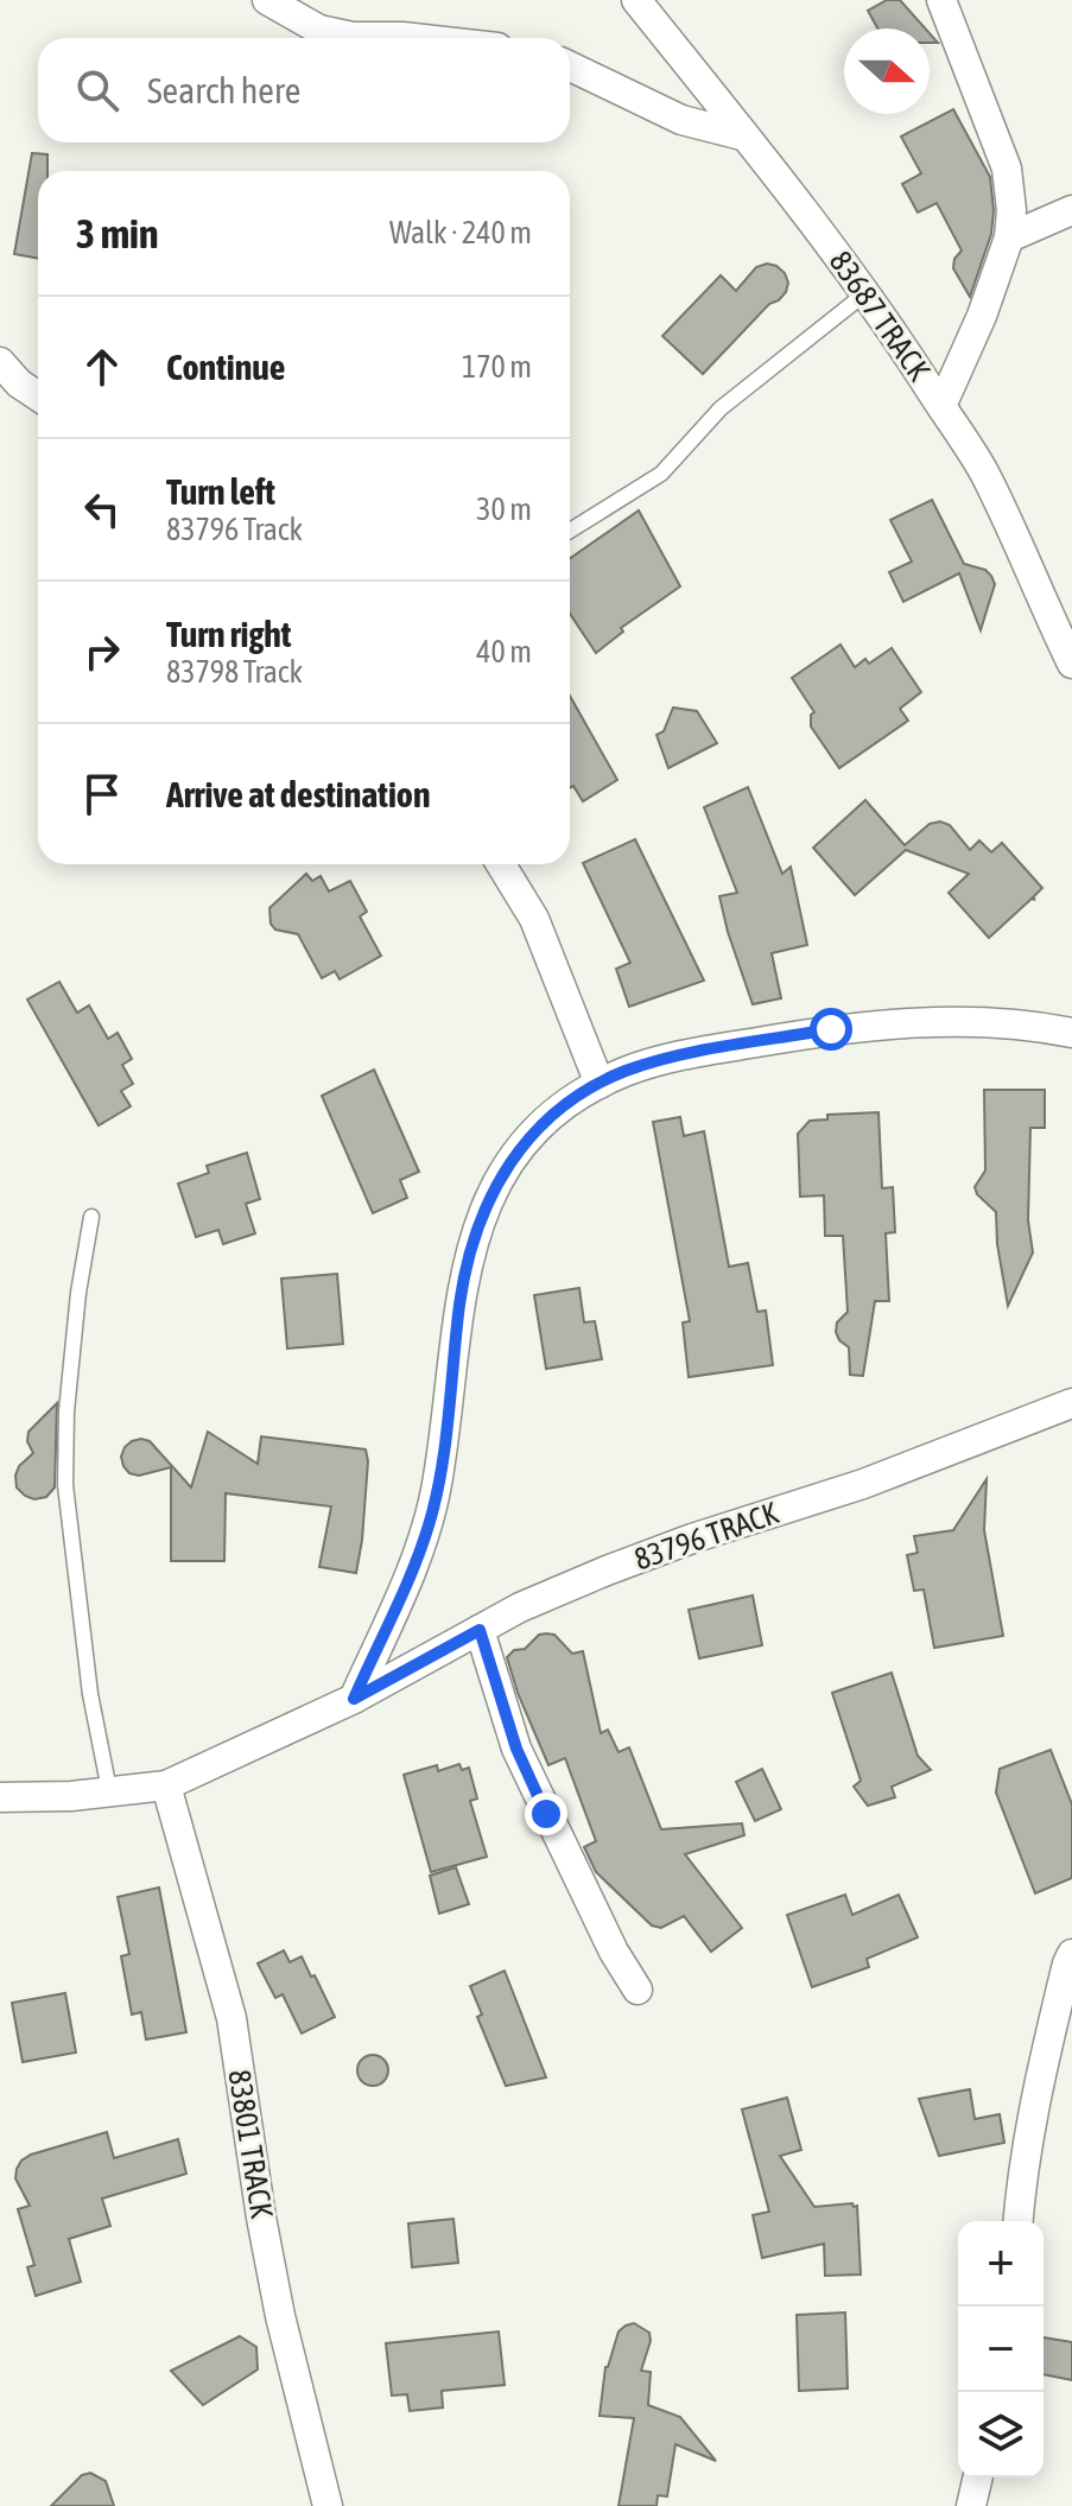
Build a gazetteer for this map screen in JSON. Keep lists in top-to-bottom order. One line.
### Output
{"streets":{"street":["83687 TRACK","83796 TRACK","83801 TRACK"]},"crossings":[["83796 TRACK","83801 TRACK"]],"north":"right","page":{"search":"Search here","heading":["3 min","Walk · 240 m"],"list":[["Continue","170 m"],["Turn left","83796 Track","30 m"],["Turn right","83798 Track","40 m"],"Arrive at destination"],"map_buttons":["+","−"]}}
